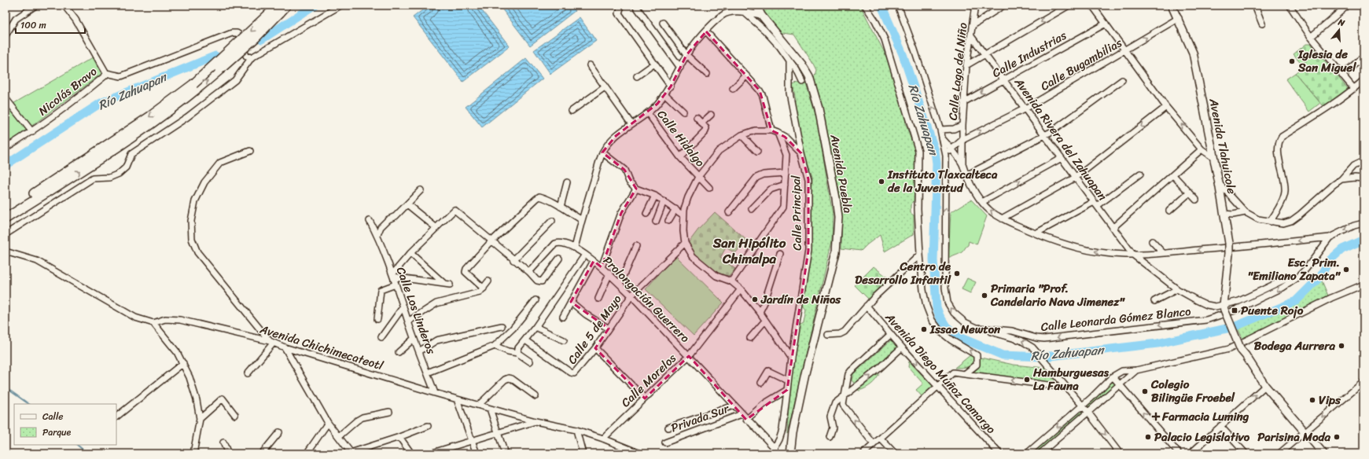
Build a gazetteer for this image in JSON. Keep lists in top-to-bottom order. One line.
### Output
{"streets":{"main road":["Avenida Tlahuicole","Avenida Puebla"],"street":["Calle Industrias","Calle Bugambilias","Calle Lago del Niño","Nicolás Bravo","Calle Hidalgo","Avenida Rivera del Zahuapan","Calle Principal","Prolongación Guerrero","Calle Los Linderos","Calle Leonarda Gómez Blanco","Calle 5 de Mayo","Avenida Chichimecateotl","Avenida Diego Muñoz Camargo","Calle Morelos","Privada Sur"]},"crossings":[["Calle Industrias","Calle Lago del Niño"],["Calle Industrias","Avenida Rivera del Zahuapan"],["Calle Bugambilias","Calle Lago del Niño"],["Calle Bugambilias","Avenida Rivera del Zahuapan"],["Calle Bugambilias","Avenida Tlahuicole"],["Calle Bugambilias","Calle Leonarda Gómez Blanco"],["Calle Lago del Niño","Avenida Rivera del Zahuapan"],["Calle Hidalgo","Calle Principal"],["Avenida Rivera del Zahuapan","Avenida Tlahuicole"],["Calle Principal","Prolongación Guerrero"],["Calle Principal","Calle 5 de Mayo"],["Calle Principal","Calle Morelos"],["Prolongación Guerrero","Calle 5 de Mayo"],["Prolongación Guerrero","Calle Morelos"],["Prolongación Guerrero","Privada Sur"],["Calle Los Linderos","Avenida Chichimecateotl"],["Avenida Chichimecateotl","Calle Morelos"]],"districts":["San Hipólito Chimalpa"],"water":["Río Zahuapan"],"places":{"other":["Iglesia de San Miguel","Instituto Tlaxcalteca de la Juventud","Esc. Prim. \"Emiliano Zapata\"","Centro de Desarrollo Infantil","Primaria \"Prof. Candelario Nava Jimenez\"","Jardín de Niños","Issac Newton","Bodega Aurrera","Hamburguesas La Fauna","Colegio Bilingüe Froebel","Vips","Palacio Legislativo","Parisina Moda"],"transit":["Puente Rojo"],"health":["Farmacia Luming"]},"legend":["Calle","Parque"],"scale_bar":"100 m","north":"top"}
